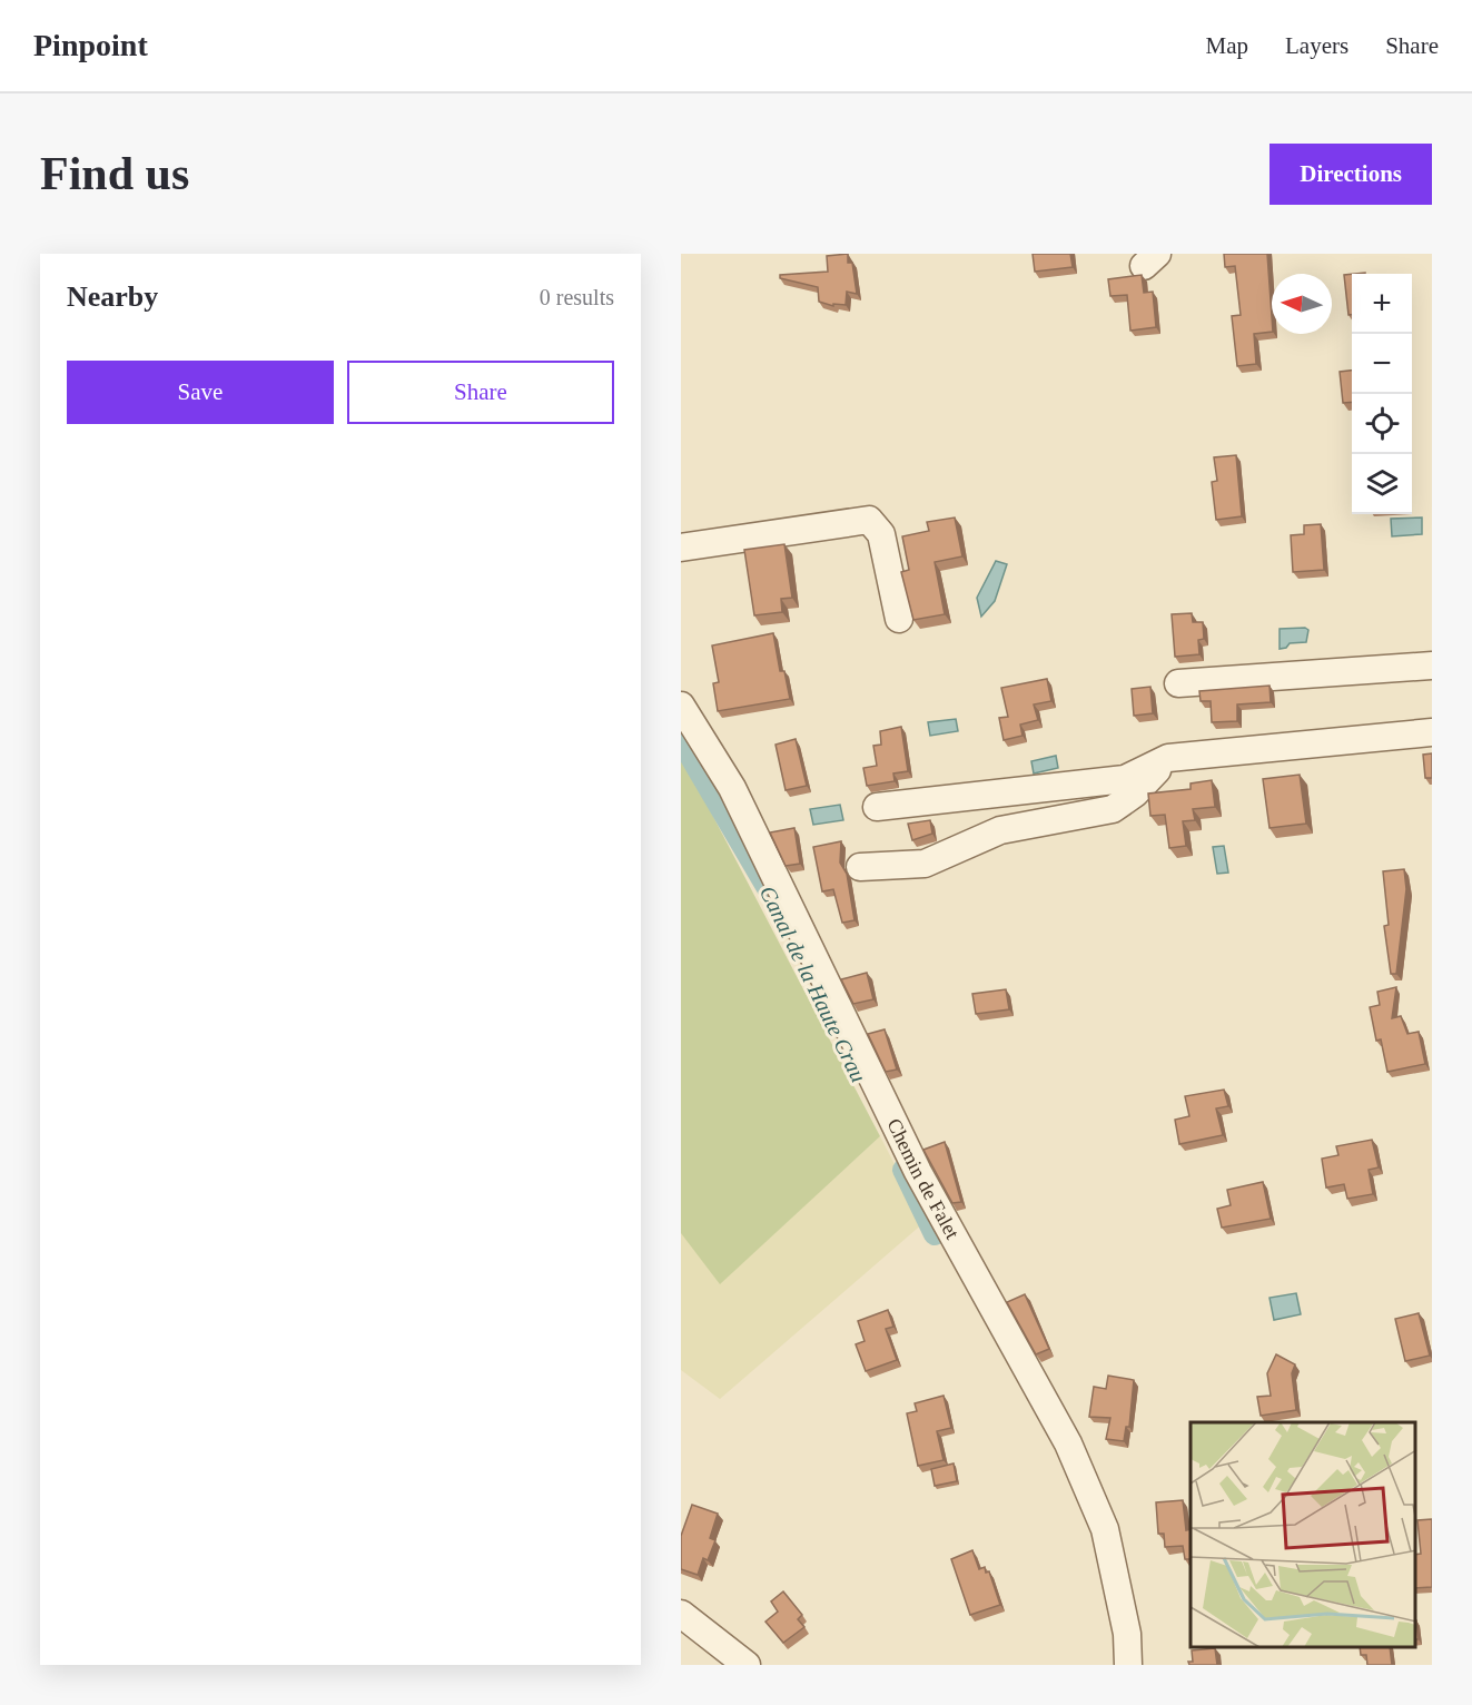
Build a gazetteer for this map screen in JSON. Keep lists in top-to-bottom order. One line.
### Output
{"streets":{"street":["Chemin de Falet"]},"water":["Canal de la Haute Crau"],"north":"left","page":{"header":"Pinpoint","nav":["Map","Layers","Share"],"buttons":["Directions",["Save","Share"]],"title":"Find us","heading":["Nearby","0 results"],"map_buttons":["+","−"]}}
